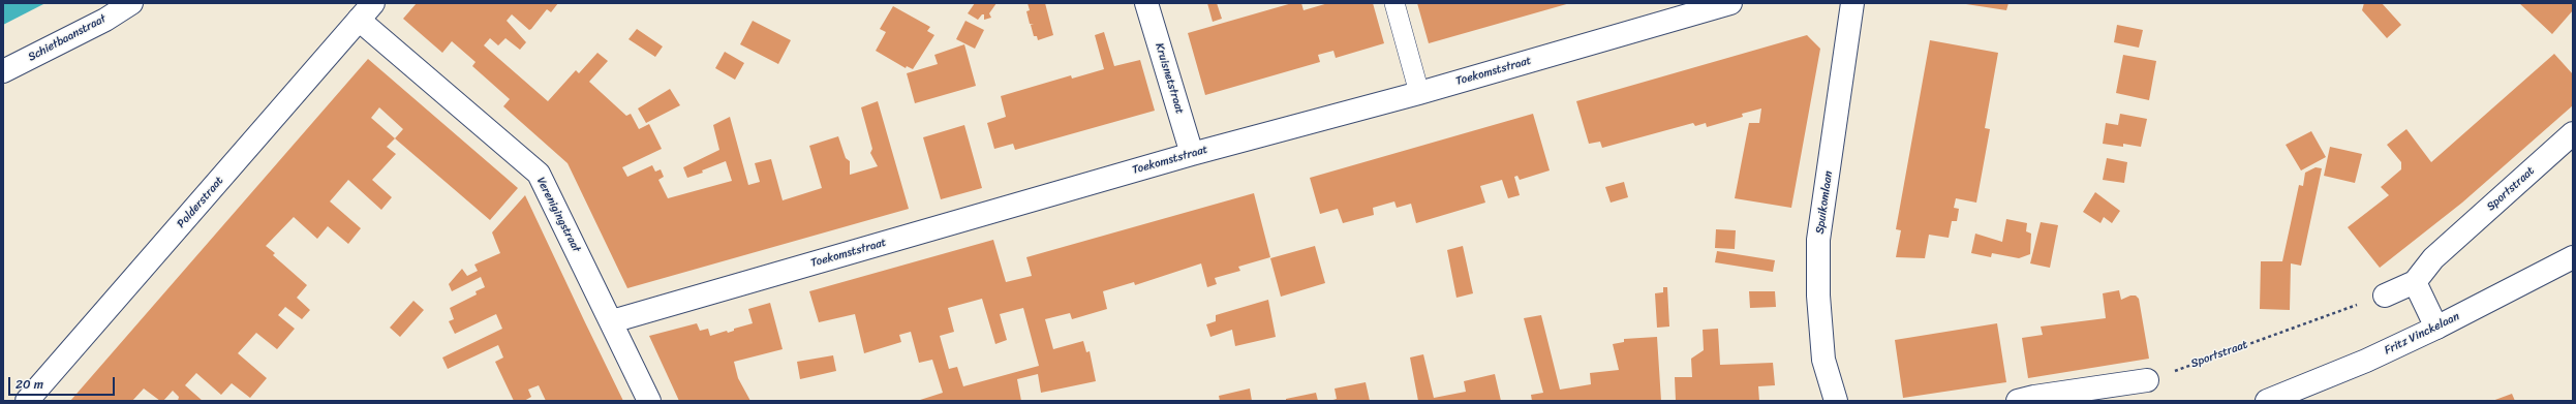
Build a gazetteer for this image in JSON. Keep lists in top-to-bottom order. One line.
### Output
{"streets":{"street":["Schietbaanstraat","Toekomststraat","Kruisnetstraat","Sportstraat","Polderstraat","Spuikomlaan","Verenigingstraat","Fritz Vinckelaan"]},"crossings":[["Toekomststraat","Kruisnetstraat"],["Toekomststraat","Verenigingstraat"],["Polderstraat","Verenigingstraat"]],"scale_bar":"20 m"}
